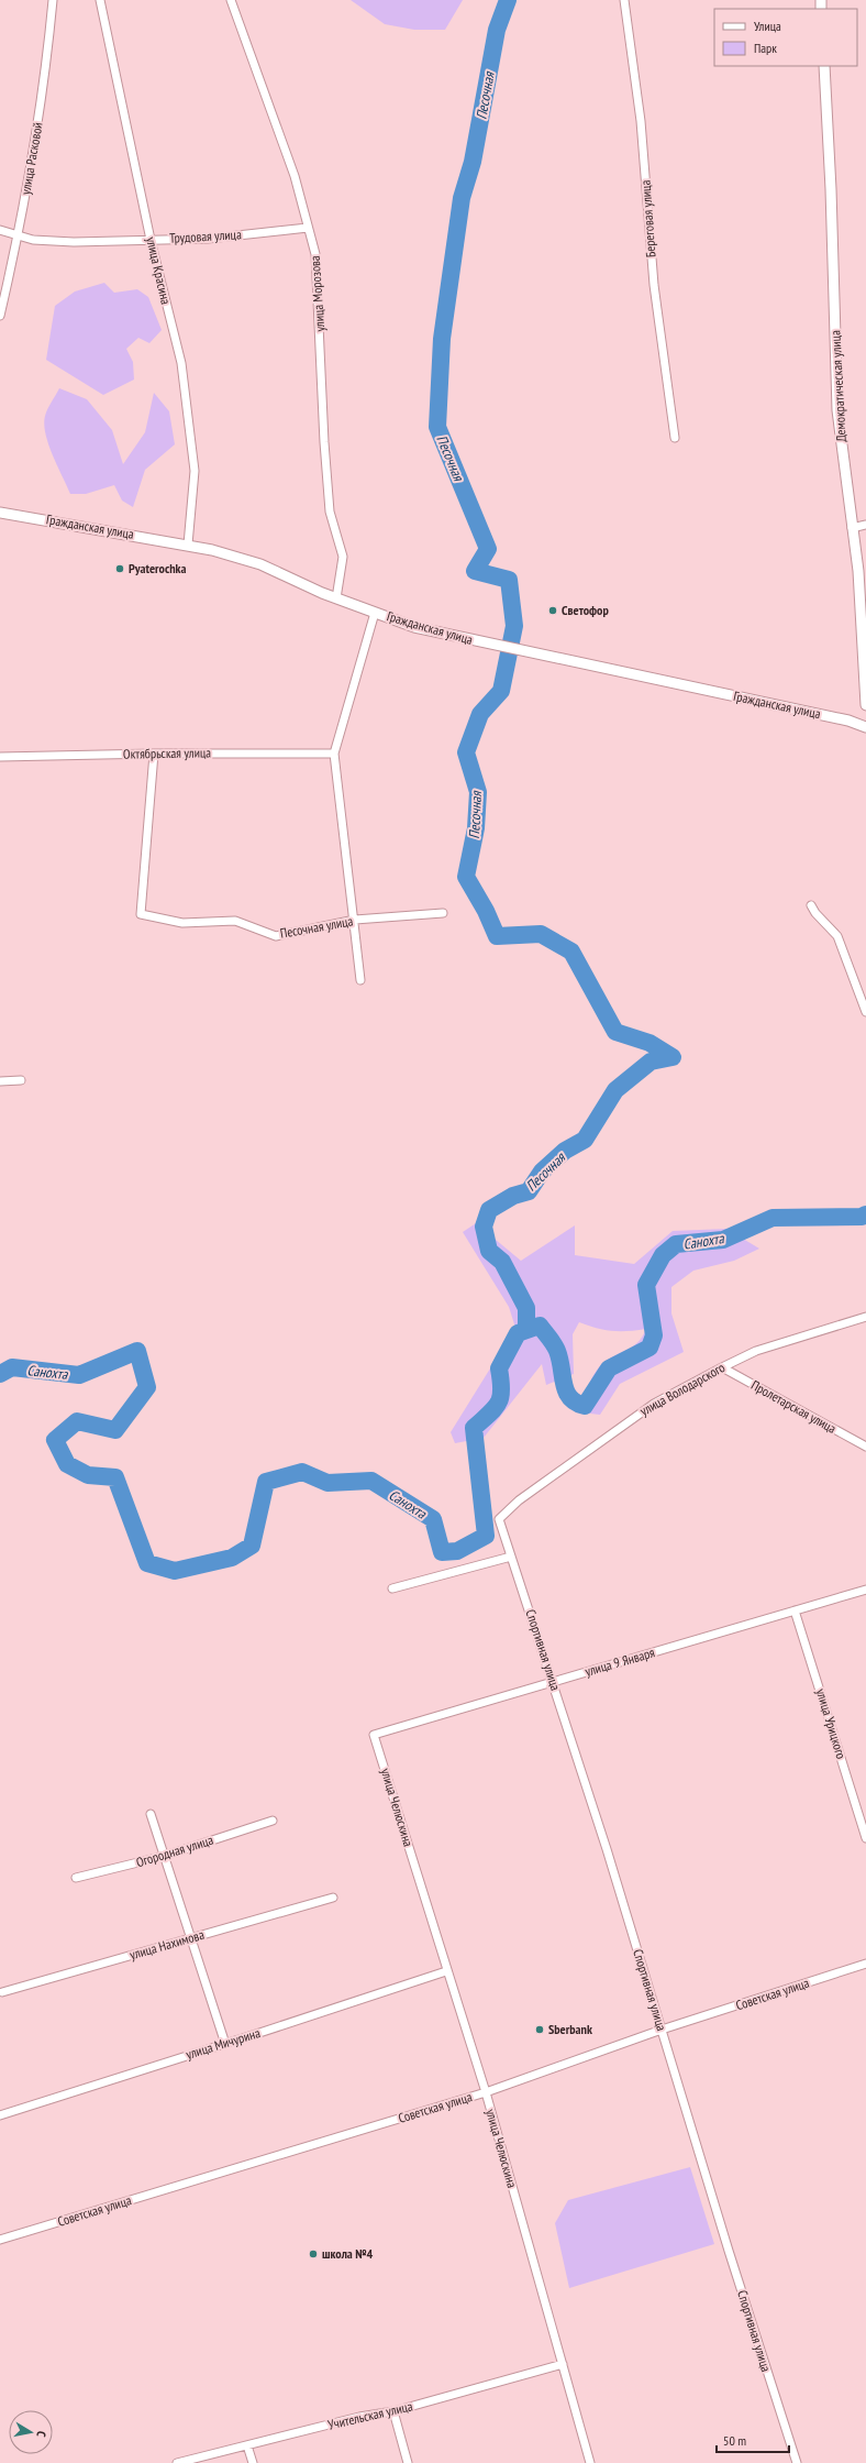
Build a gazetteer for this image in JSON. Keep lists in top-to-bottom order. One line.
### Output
{"streets":{"street":["улица Расковой","Береговая улица","Трудовая улица","улица Красина","улица Морозова","Демократическая улица","Гражданская улица","Октябрьская улица","Песочная улица","улица Володарского","Пролетарская улица","Спортивная улица","улица 9 Января","улица Урицкого","улица Челюскина","Огородная улица","улица Нахимова","Советская улица","улица Мичурина","Учительская улица"]},"crossings":[["улица Расковой","Трудовая улица"],["Трудовая улица","улица Красина"],["Трудовая улица","улица Морозова"],["улица Красина","Гражданская улица"],["улица Морозова","Гражданская улица"],["Октябрьская улица","Песочная улица"],["улица Володарского","Пролетарская улица"],["улица Володарского","Спортивная улица"],["Спортивная улица","улица 9 Января"],["Спортивная улица","Советская улица"],["улица 9 Января","улица Урицкого"],["улица 9 Января","улица Челюскина"],["улица Челюскина","Советская улица"],["улица Челюскина","улица Мичурина"],["улица Челюскина","Учительская улица"]],"water":["Песочная","Санохта"],"places":["Pyaterochka","Светофор","Sberbank","школа №4"],"legend":["Улица","Парк"],"scale_bar":"50 m","north":"right"}
